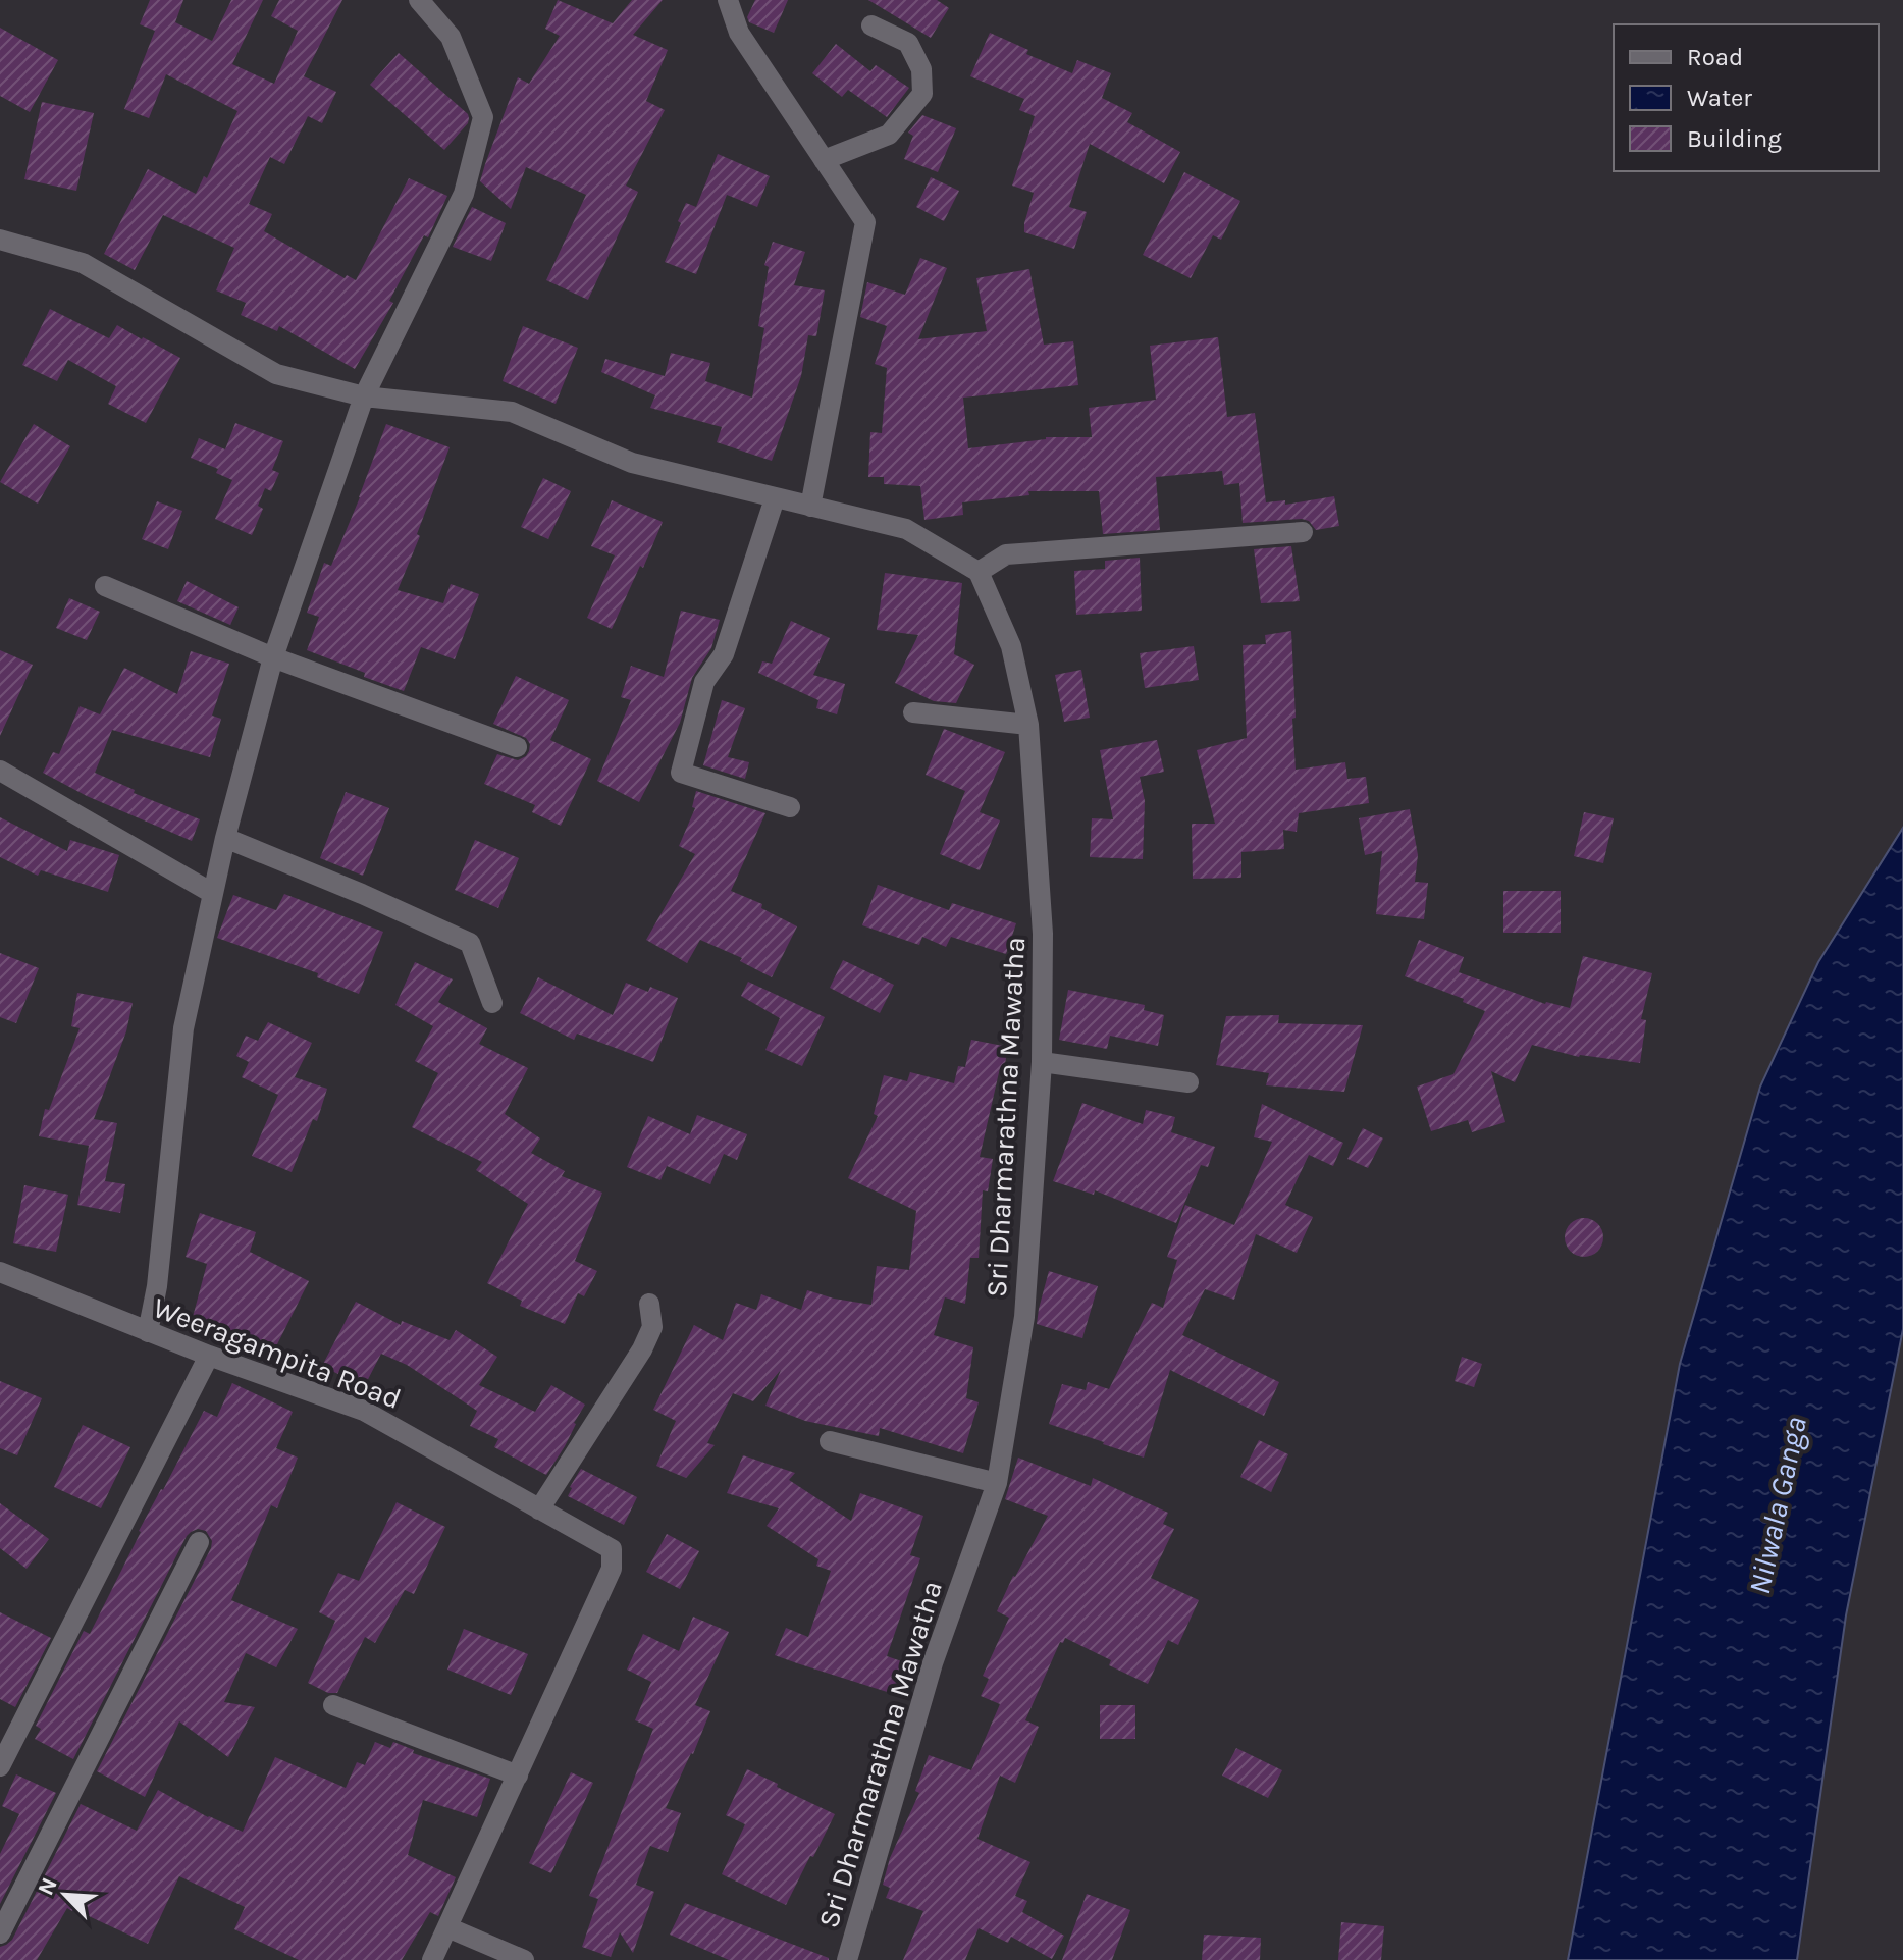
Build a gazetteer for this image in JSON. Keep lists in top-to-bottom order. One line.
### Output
{"streets":{"street":["Sri Dharmarathna Mawatha","Weeragampita Road"]},"water":["Nilwala Ganga"],"legend":["Road","Water","Building"],"north":"top left"}
